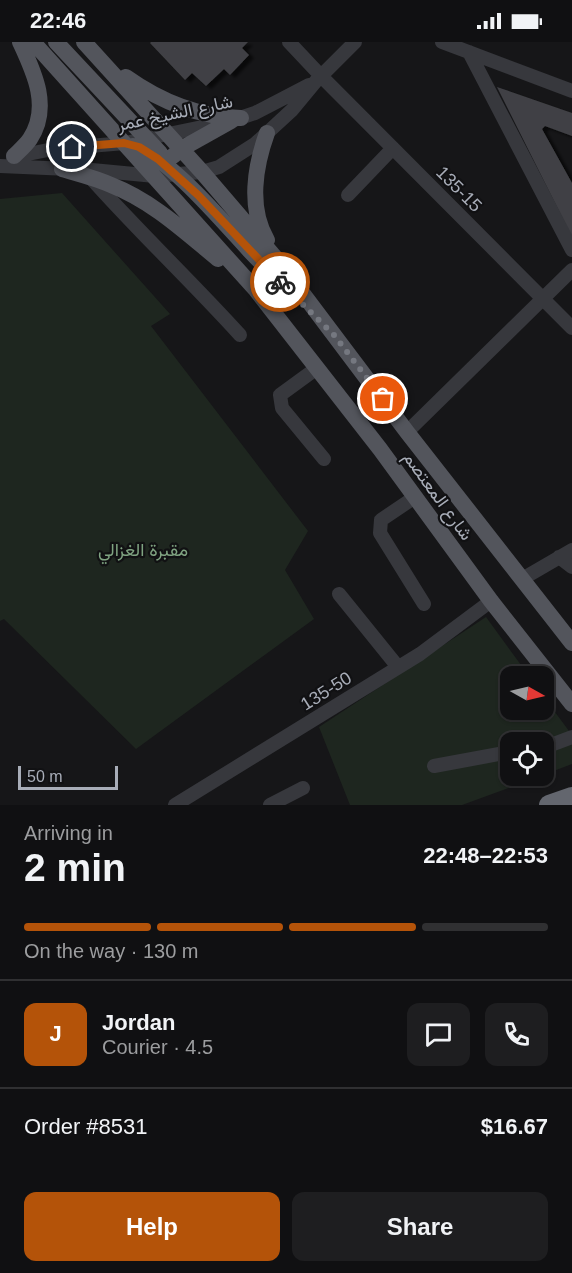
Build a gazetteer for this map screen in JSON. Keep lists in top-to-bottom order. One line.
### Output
{"streets":{"main road":["شارع المعتصم"],"street":["شارع الشيخ عمر","135-15","135-50"]},"crossings":[["شارع الشيخ عمر","135-15"],["شارع الشيخ عمر","شارع المعتصم"],["شارع المعتصم","135-50"]],"parks":["مقبرة الغزالي"],"scale_bar":"50 m","north":"right","page":{"status":"22:46","scale":"50 m","heading":["2 min","Arriving in","22:48–22:53"],"panel":["Jordan","Courier · 4.5","Order #8531","$16.67"],"bar":"On the way · 130 m","round":"J","buttons":["Help","Share"]}}
